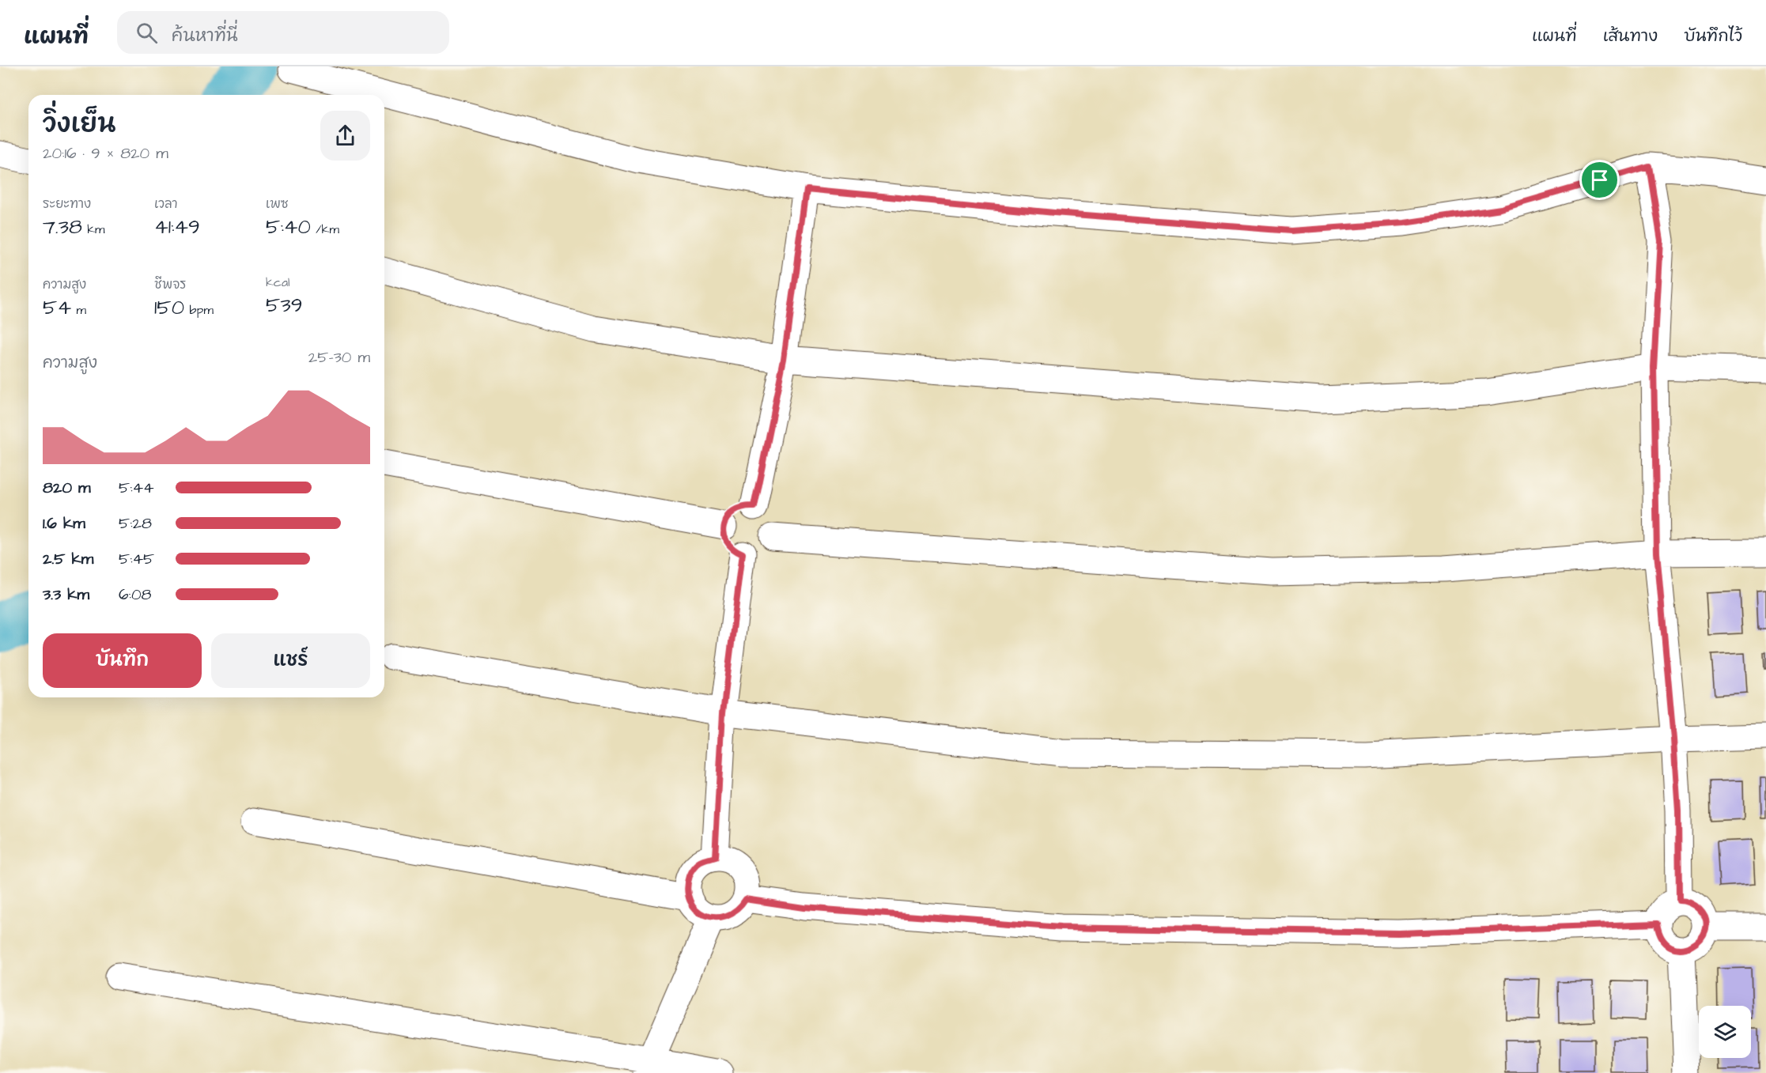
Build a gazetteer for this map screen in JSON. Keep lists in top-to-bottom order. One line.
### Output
{"page":{"header":"แผนที่","search":"ค้นหาที่นี่","nav":["แผนที่","เส้นทาง","บันทึกไว้"],"heading":["วิ่งเย็น","20:16 · 9 × 820 m"],"stats":[["ระยะทาง","7.38 km"],["เวลา","41:49"],["เพซ","5:40 /km"],["ความสูง","54 m"],["ชีพจร","150 bpm"],["kcal","539"]],"chart":["ความสูง","25–30 m"],"list":[{"name":"820 m","note":"5:44"},{"name":"1.6 km","note":"5:28"},{"name":"2.5 km","note":"5:45"},{"name":"3.3 km","note":"6:08"}],"buttons":["บันทึก","แชร์"]}}
